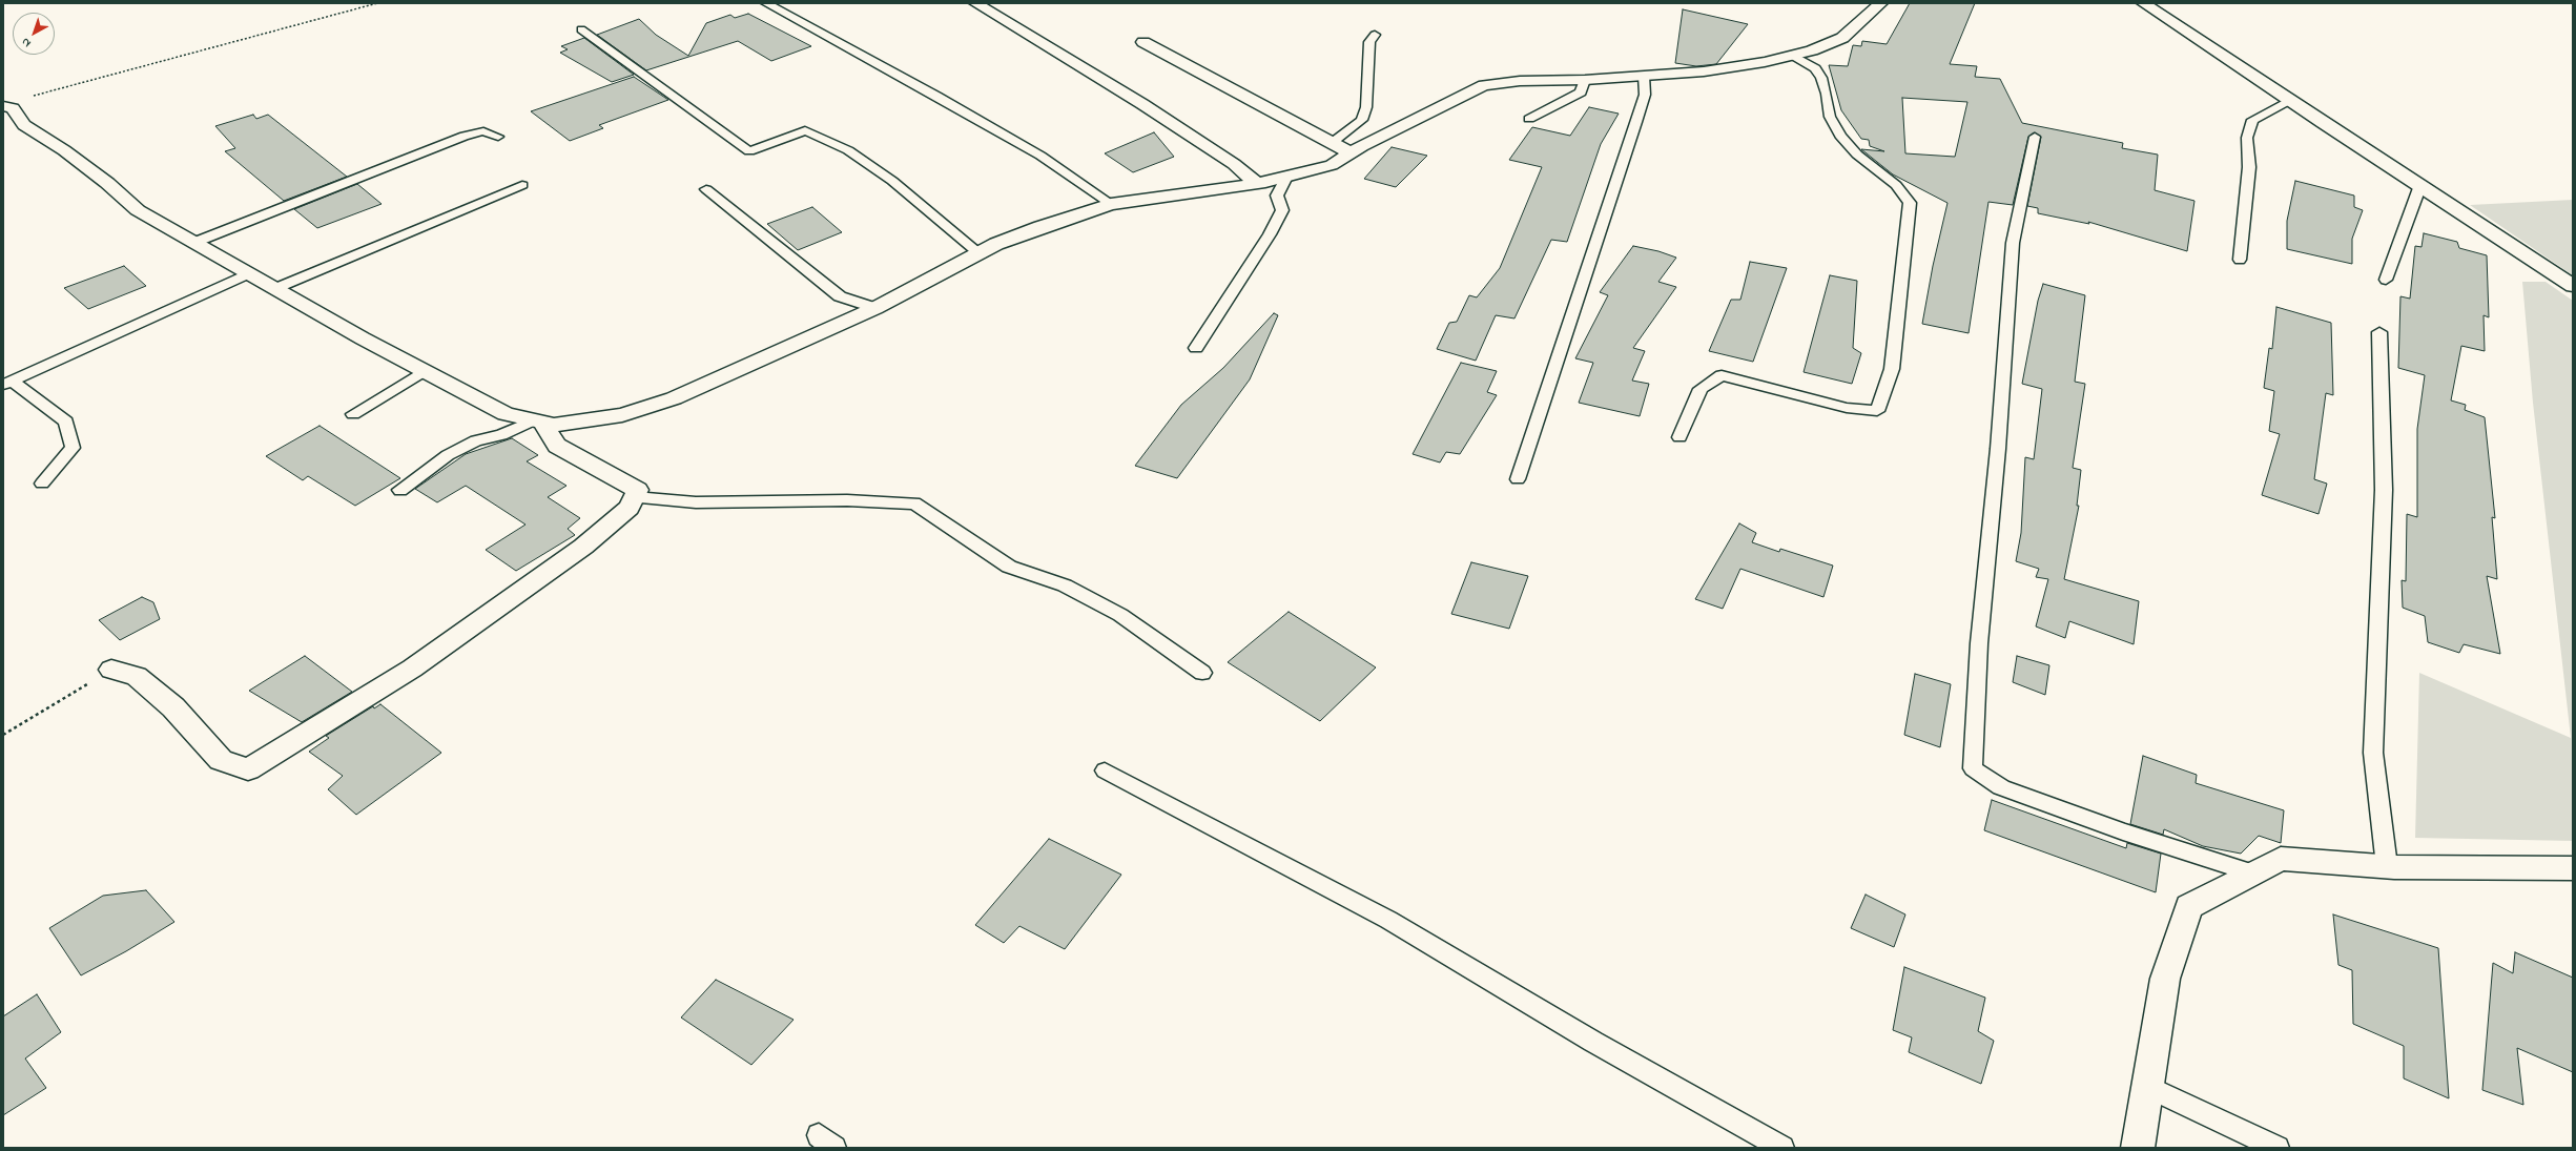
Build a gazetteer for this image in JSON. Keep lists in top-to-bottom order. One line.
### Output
{"north":"bottom left"}
